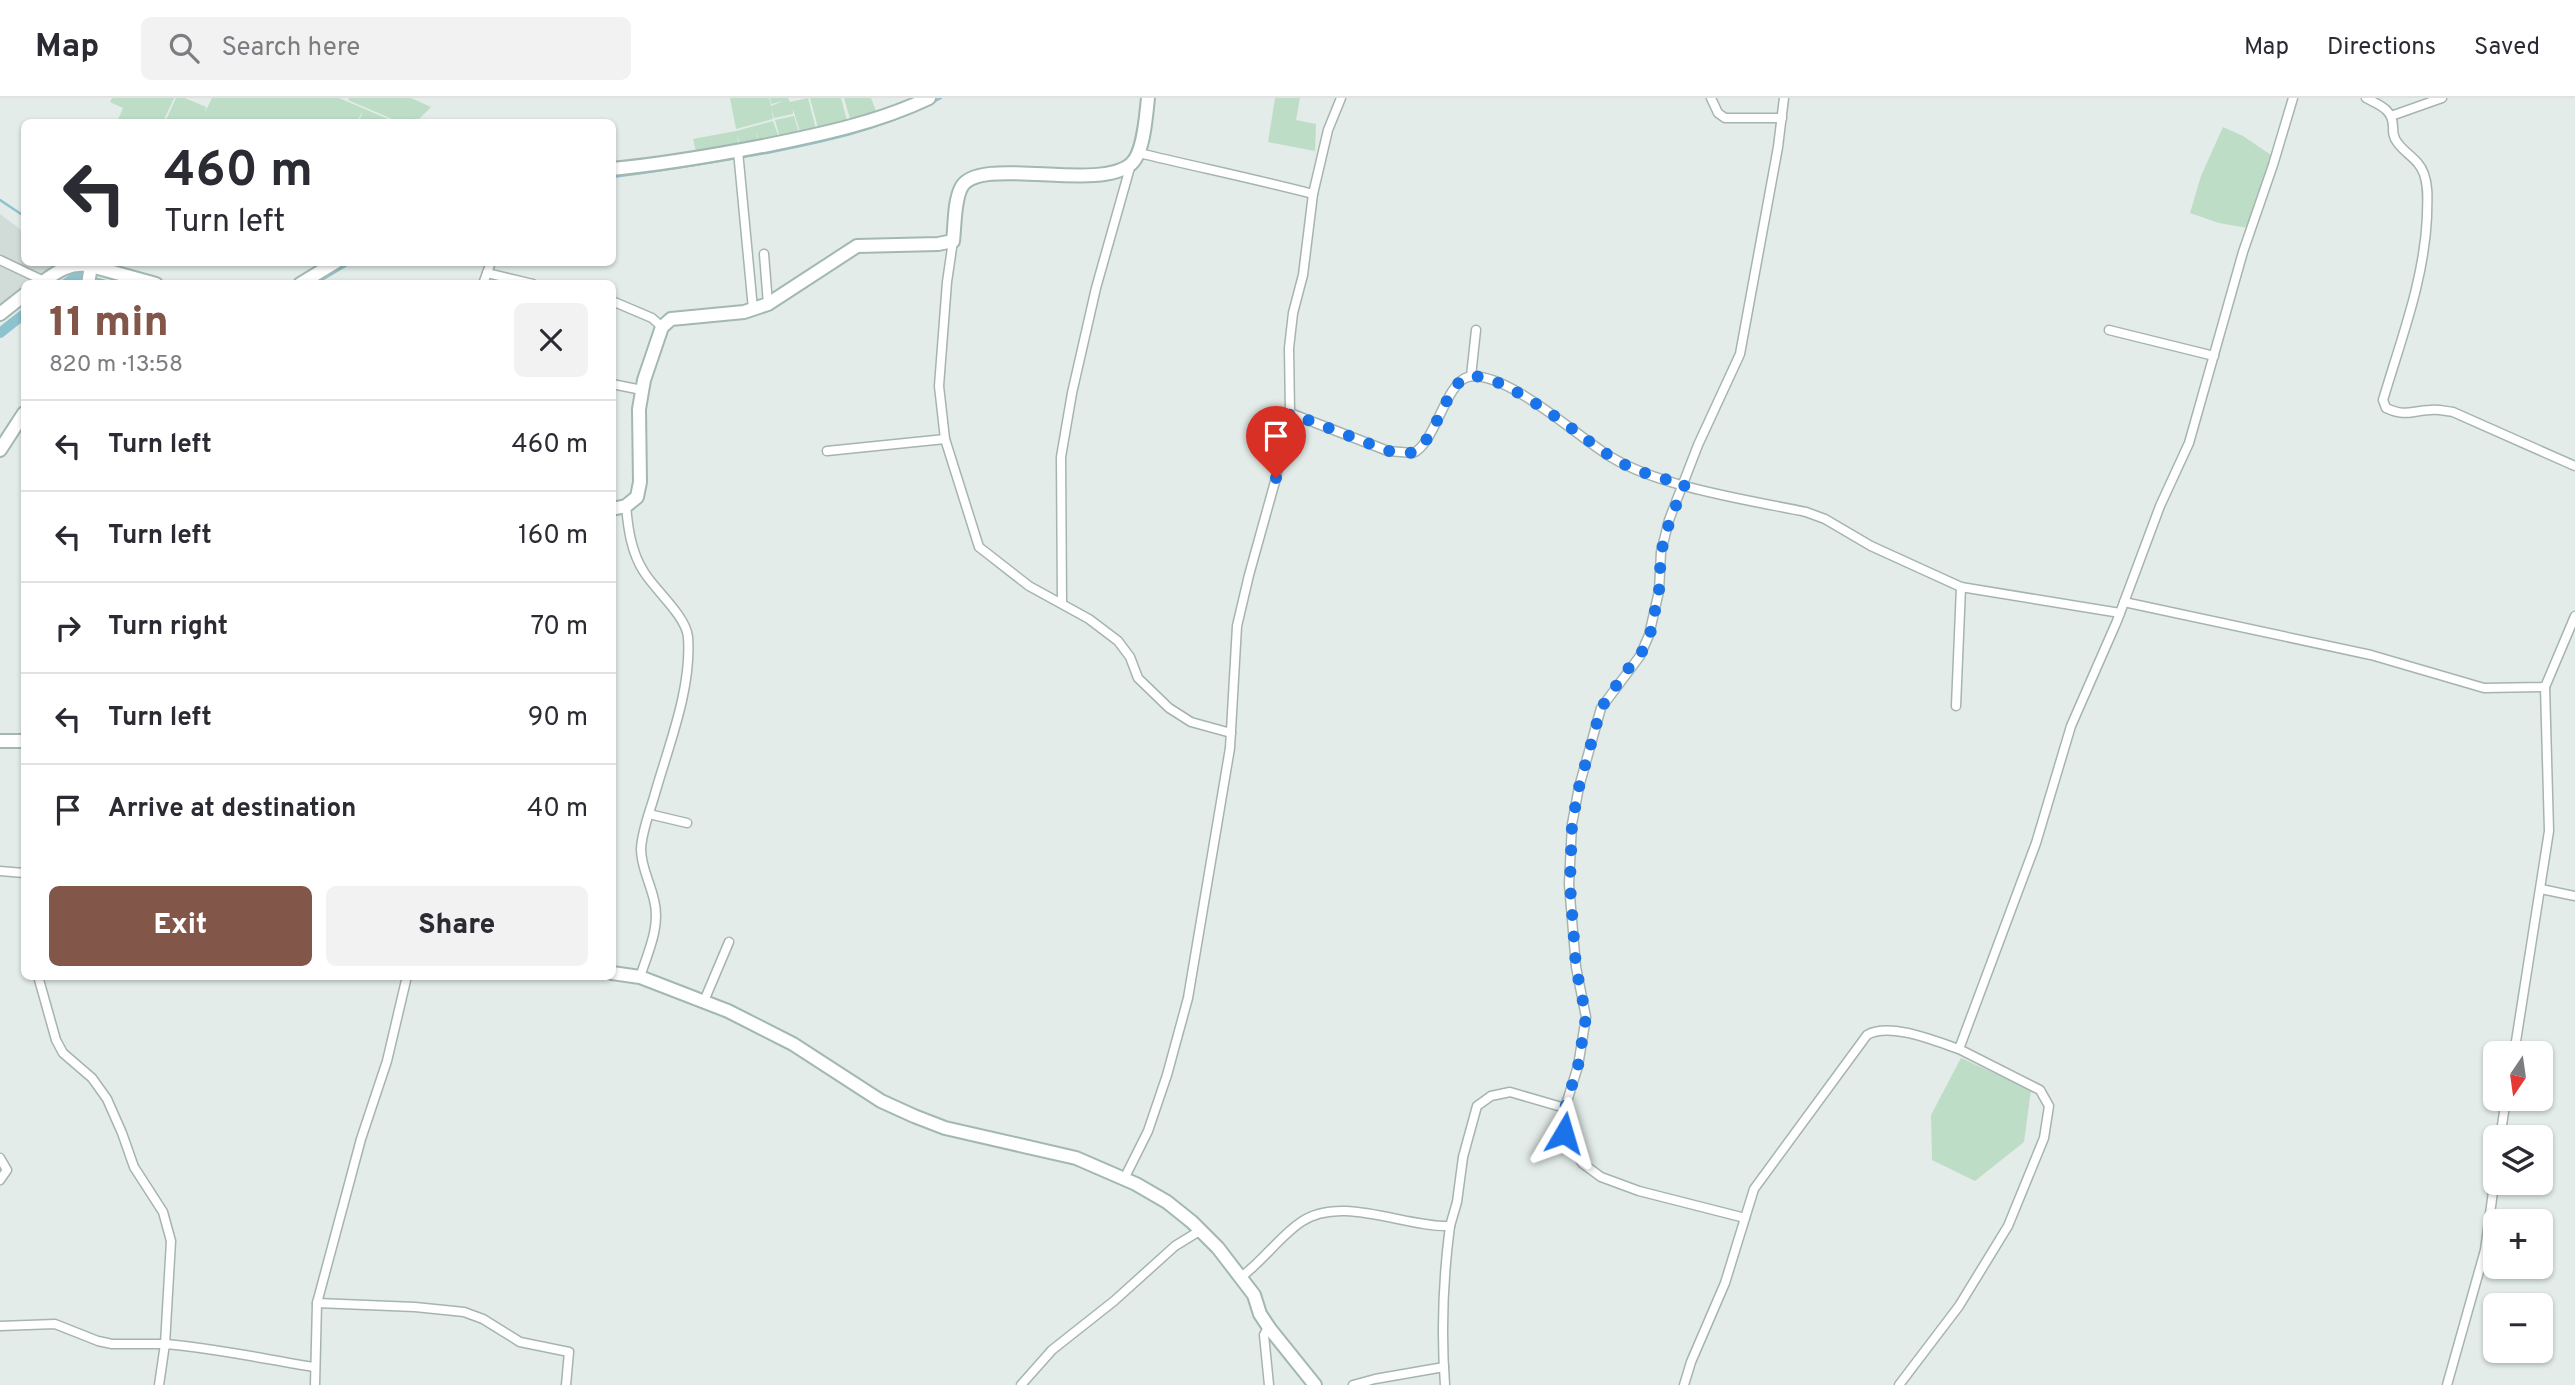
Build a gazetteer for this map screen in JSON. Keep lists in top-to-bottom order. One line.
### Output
{"north":"bottom","page":{"header":"Map","search":"Search here","nav":["Map","Directions","Saved"],"turn":["460 m","Turn left"],"heading":["11 min","820 m · 13:58"],"list":[{"name":"Turn left","value":"460 m"},{"name":"Turn left","value":"160 m"},{"name":"Turn right","value":"70 m"},{"name":"Turn left","value":"90 m"},{"name":"Arrive at destination","value":"40 m"}],"buttons":["Exit","Share"],"map_buttons":["+","−"]}}
